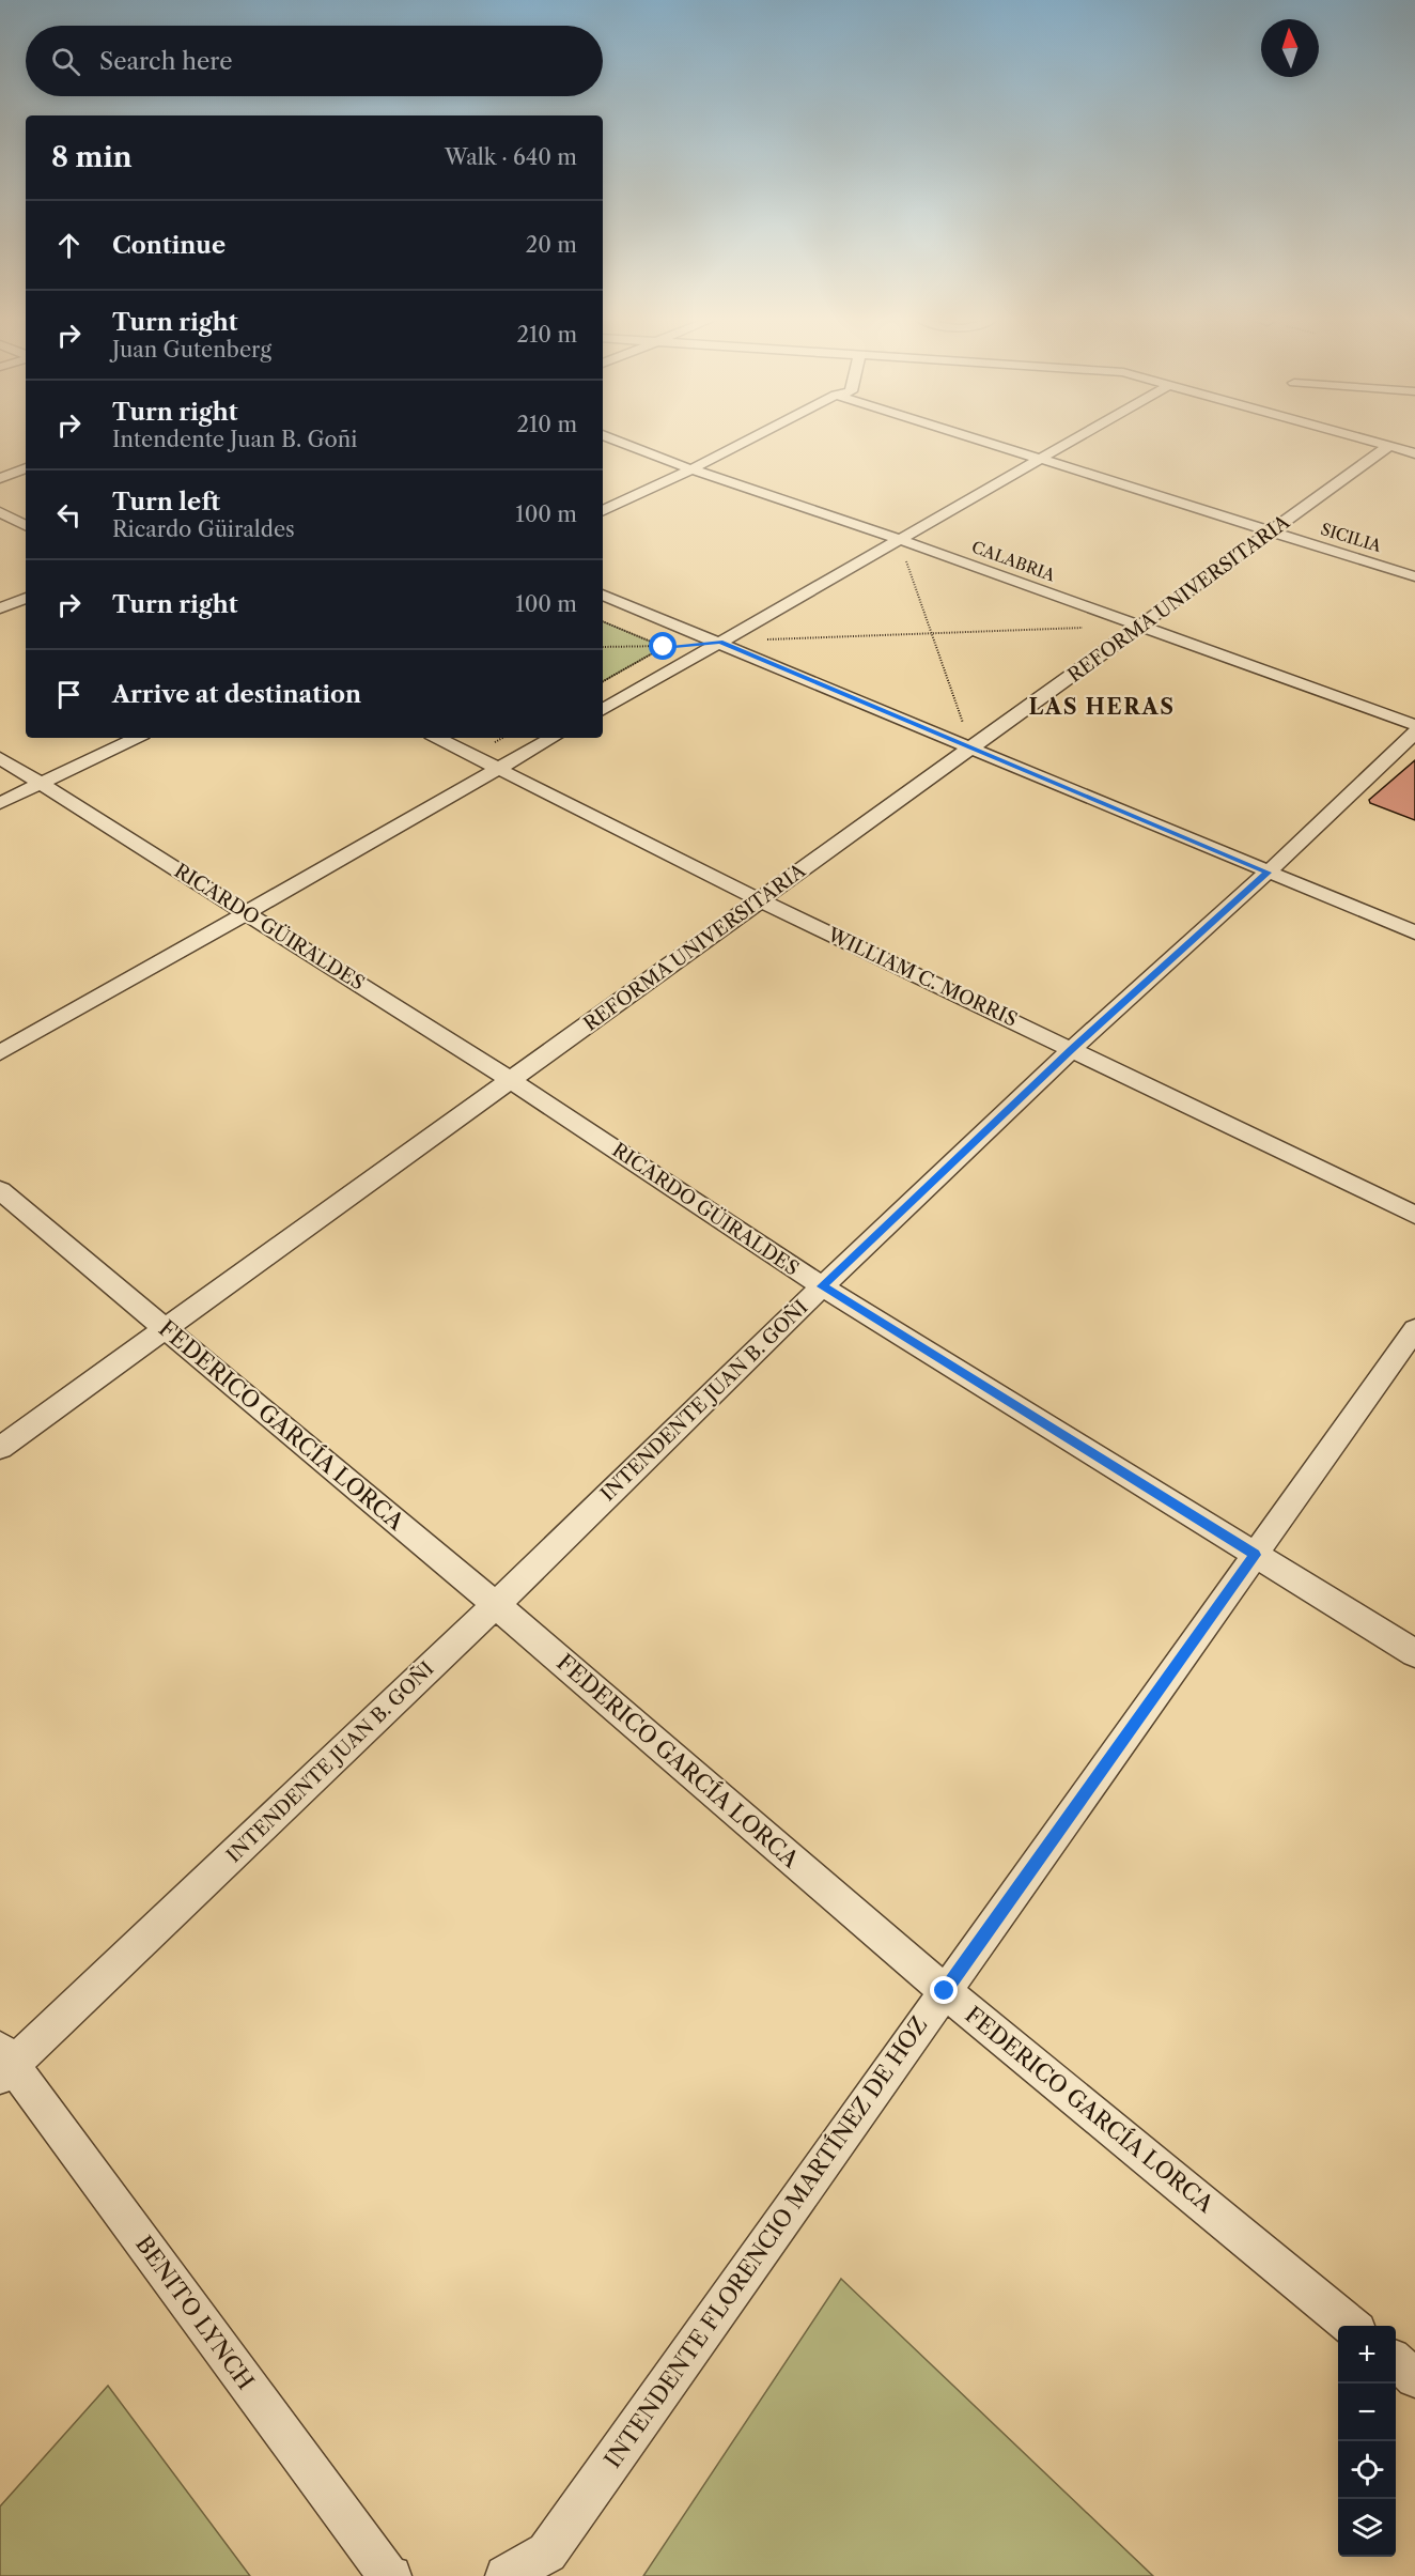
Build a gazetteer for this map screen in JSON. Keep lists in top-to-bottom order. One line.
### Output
{"streets":{"street":["SICILIA","CALABRIA","REFORMA UNIVERSITARIA","RICARDO GÜIRALDES","WILLIAM C. MORRIS","INTENDENTE JUAN B. GOÑI","FEDERICO GARCÍA LORCA","INTENDENTE FLORENCIO MARTÍNEZ DE HOZ","BENITO LYNCH"]},"crossings":[["SICILIA","REFORMA UNIVERSITARIA"],["CALABRIA","REFORMA UNIVERSITARIA"],["REFORMA UNIVERSITARIA","RICARDO GÜIRALDES"],["REFORMA UNIVERSITARIA","WILLIAM C. MORRIS"],["REFORMA UNIVERSITARIA","FEDERICO GARCÍA LORCA"],["RICARDO GÜIRALDES","INTENDENTE JUAN B. GOÑI"],["RICARDO GÜIRALDES","INTENDENTE FLORENCIO MARTÍNEZ DE HOZ"],["WILLIAM C. MORRIS","INTENDENTE JUAN B. GOÑI"],["INTENDENTE JUAN B. GOÑI","FEDERICO GARCÍA LORCA"],["INTENDENTE JUAN B. GOÑI","BENITO LYNCH"],["FEDERICO GARCÍA LORCA","INTENDENTE FLORENCIO MARTÍNEZ DE HOZ"]],"districts":["LAS HERAS"],"north":"top","page":{"search":"Search here","heading":["8 min","Walk · 640 m"],"list":[["Continue","20 m"],["Turn right","Juan Gutenberg","210 m"],["Turn right","Intendente Juan B. Goñi","210 m"],["Turn left","Ricardo Güiraldes","100 m"],["Turn right","100 m"],"Arrive at destination"],"map_buttons":["+","−"]}}
